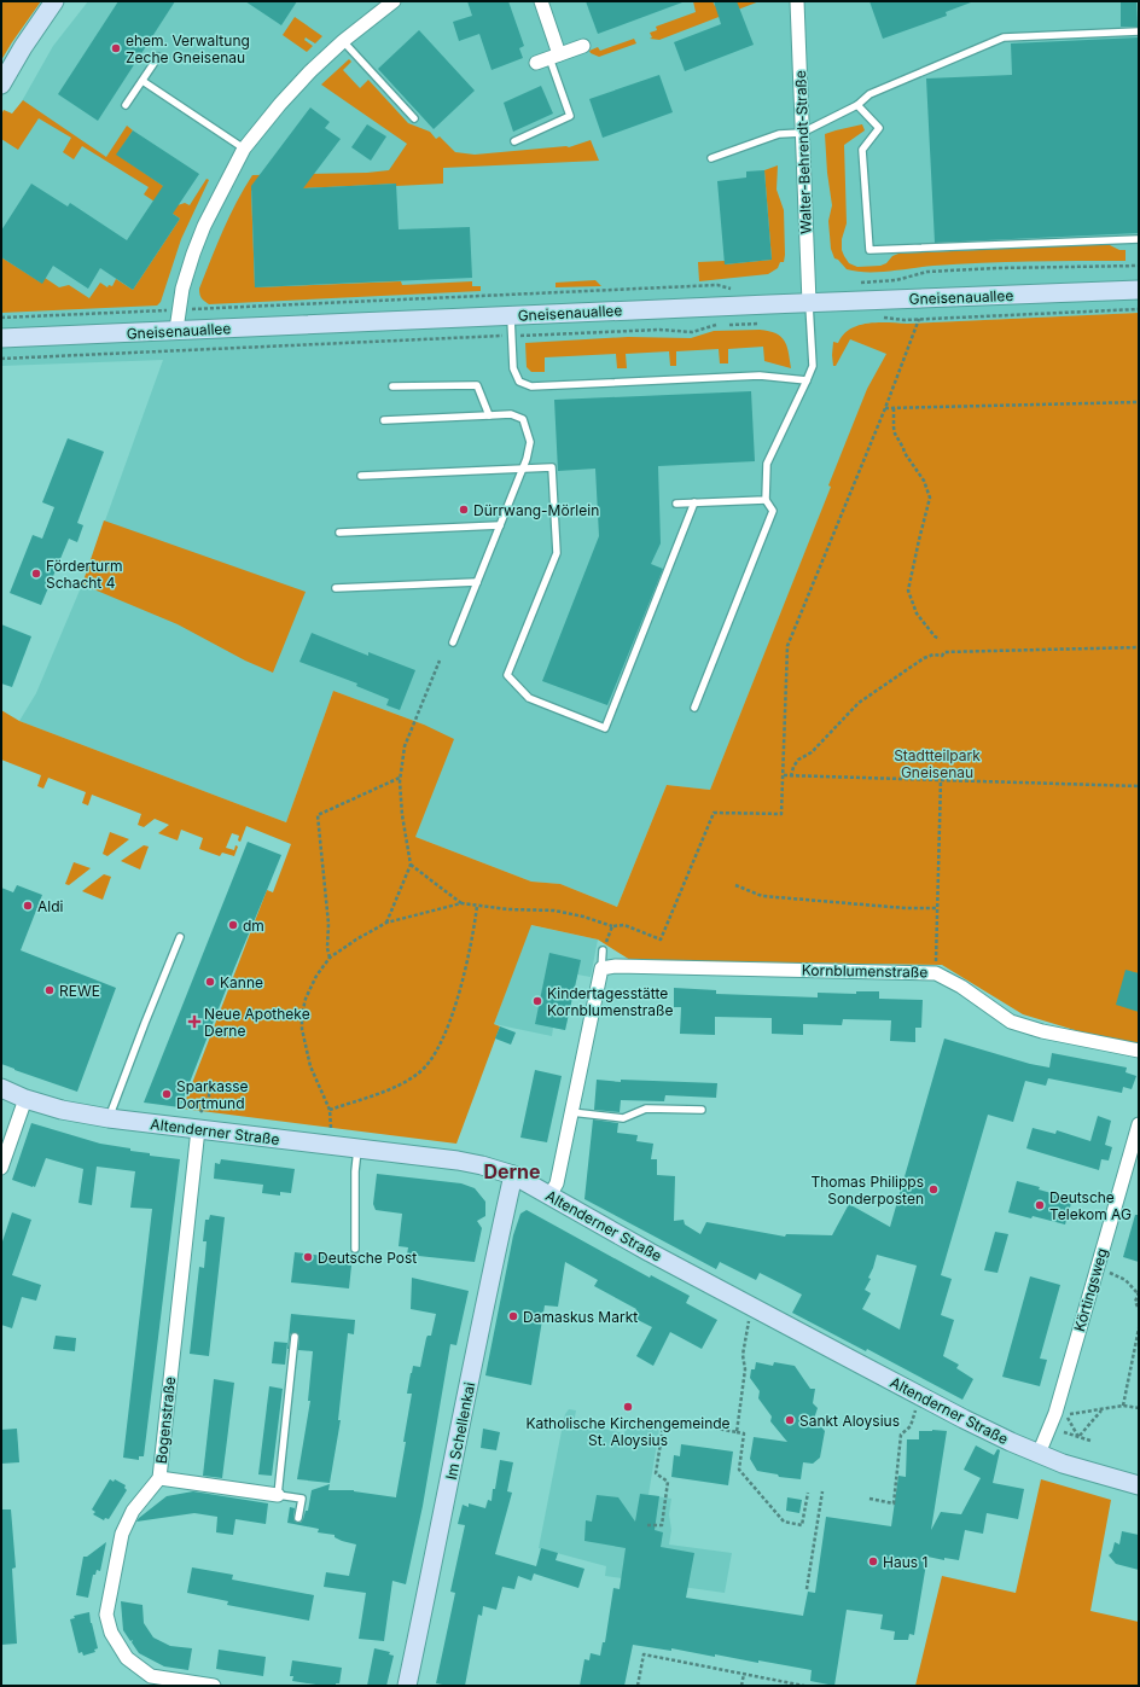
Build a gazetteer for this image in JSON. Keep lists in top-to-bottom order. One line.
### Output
{"streets":{"main road":["Gneisenauallee","Altenderner Straße","Im Schellenkai"],"street":["Walter-Behrendt-Straße","Kornblumenstraße","Körtingsweg","Bogenstraße"]},"crossings":[["Walter-Behrendt-Straße","Gneisenauallee"],["Altenderner Straße","Körtingsweg"],["Altenderner Straße","Bogenstraße"],["Altenderner Straße","Im Schellenkai"]],"districts":["Derne"],"parks":["Stadtteilpark Gneisenau"],"places":{"other":["ehem. Verwaltung Zeche Gneisenau","Dürrwang-Mörlein","Förderturm Schacht 4","Aldi","dm","Kanne","REWE","Kindertagesstätte Kornblumenstraße","Sparkasse Dortmund","Thomas Philipps Sonderposten","Deutsche Telekom AG","Deutsche Post","Damaskus Markt","Katholische Kirchengemeinde St. Aloysius","Sankt Aloysius","Haus 1"],"health":["Neue Apotheke Derne"]}}
